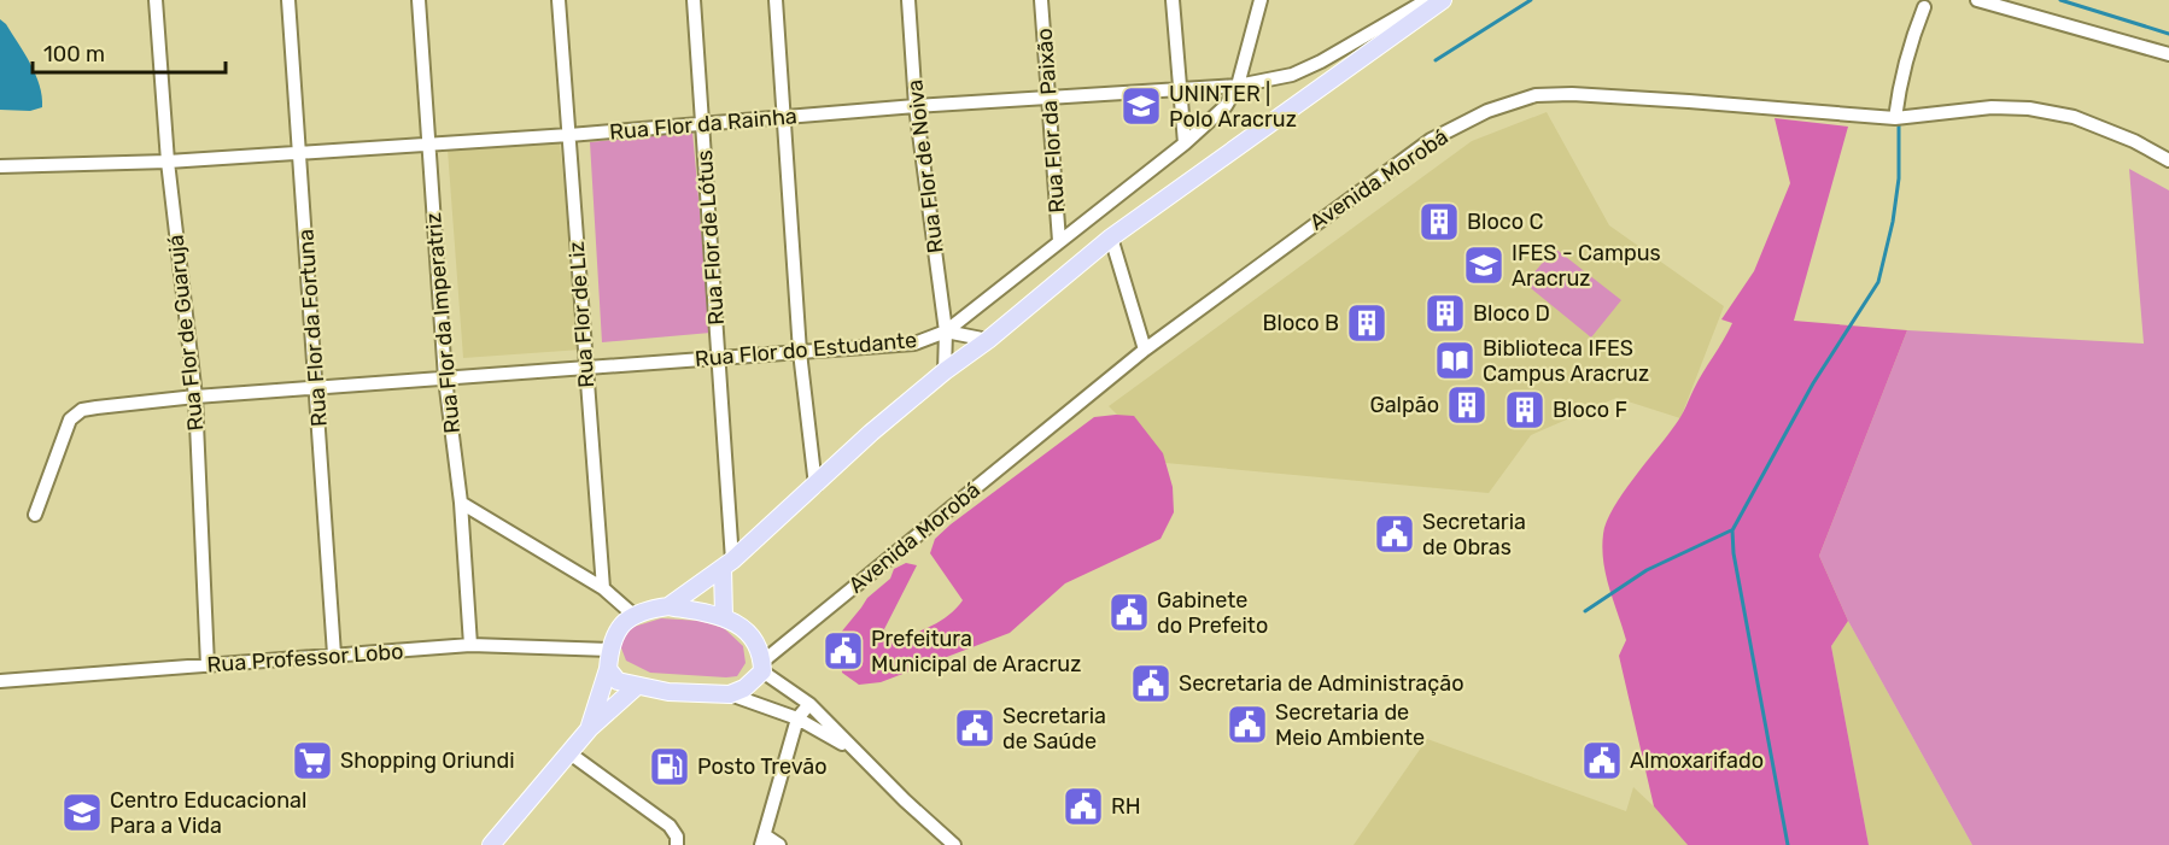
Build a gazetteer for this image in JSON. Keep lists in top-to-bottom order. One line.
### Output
{"streets":{"street":["Rua Flor da Paixão","Rua Flor da Rainha","Rua Flor de Noiva","Avenida Morobá","Rua Flor de Lótus","Rua Flor de Liz","Rua Flor da Imperatriz","Rua Flor da Fortuna","Rua Flor de Guarujá","Rua Flor do Estudante","Rua Professor Lobo"]},"crossings":[["Rua Flor da Paixão","Rua Flor da Rainha"],["Rua Flor da Paixão","Rua Flor do Estudante"],["Rua Flor da Rainha","Rua Flor de Noiva"],["Rua Flor da Rainha","Rua Flor de Lótus"],["Rua Flor da Rainha","Rua Flor de Liz"],["Rua Flor da Rainha","Rua Flor da Imperatriz"],["Rua Flor da Rainha","Rua Flor da Fortuna"],["Rua Flor da Rainha","Rua Flor de Guarujá"],["Rua Flor da Rainha","Rua Flor do Estudante"],["Rua Flor de Noiva","Rua Flor do Estudante"],["Rua Flor de Lótus","Rua Flor do Estudante"],["Rua Flor de Liz","Rua Flor do Estudante"],["Rua Flor da Imperatriz","Rua Flor do Estudante"],["Rua Flor da Imperatriz","Rua Professor Lobo"],["Rua Flor da Fortuna","Rua Flor do Estudante"],["Rua Flor da Fortuna","Rua Professor Lobo"],["Rua Flor de Guarujá","Rua Flor do Estudante"],["Rua Flor de Guarujá","Rua Professor Lobo"]],"places":{"school or university":["UNINTER | Polo Aracruz","IFES - Campus Aracruz","Centro Educacional Para a Vida"],"building":["Bloco C","Bloco D","Bloco B","Galpão","Bloco F"],"library":["Biblioteca IFES Campus Aracruz"],"public building":["Secretaria de Obras","Gabinete do Prefeito","Prefeitura Municipal de Aracruz","Secretaria de Administração","Secretaria de Meio Ambiente","Secretaria de Saúde","Almoxarifado","RH"],"supermarket":["Shopping Oriundi"],"fuel station":["Posto Trevão"]},"scale_bar":"100 m"}
